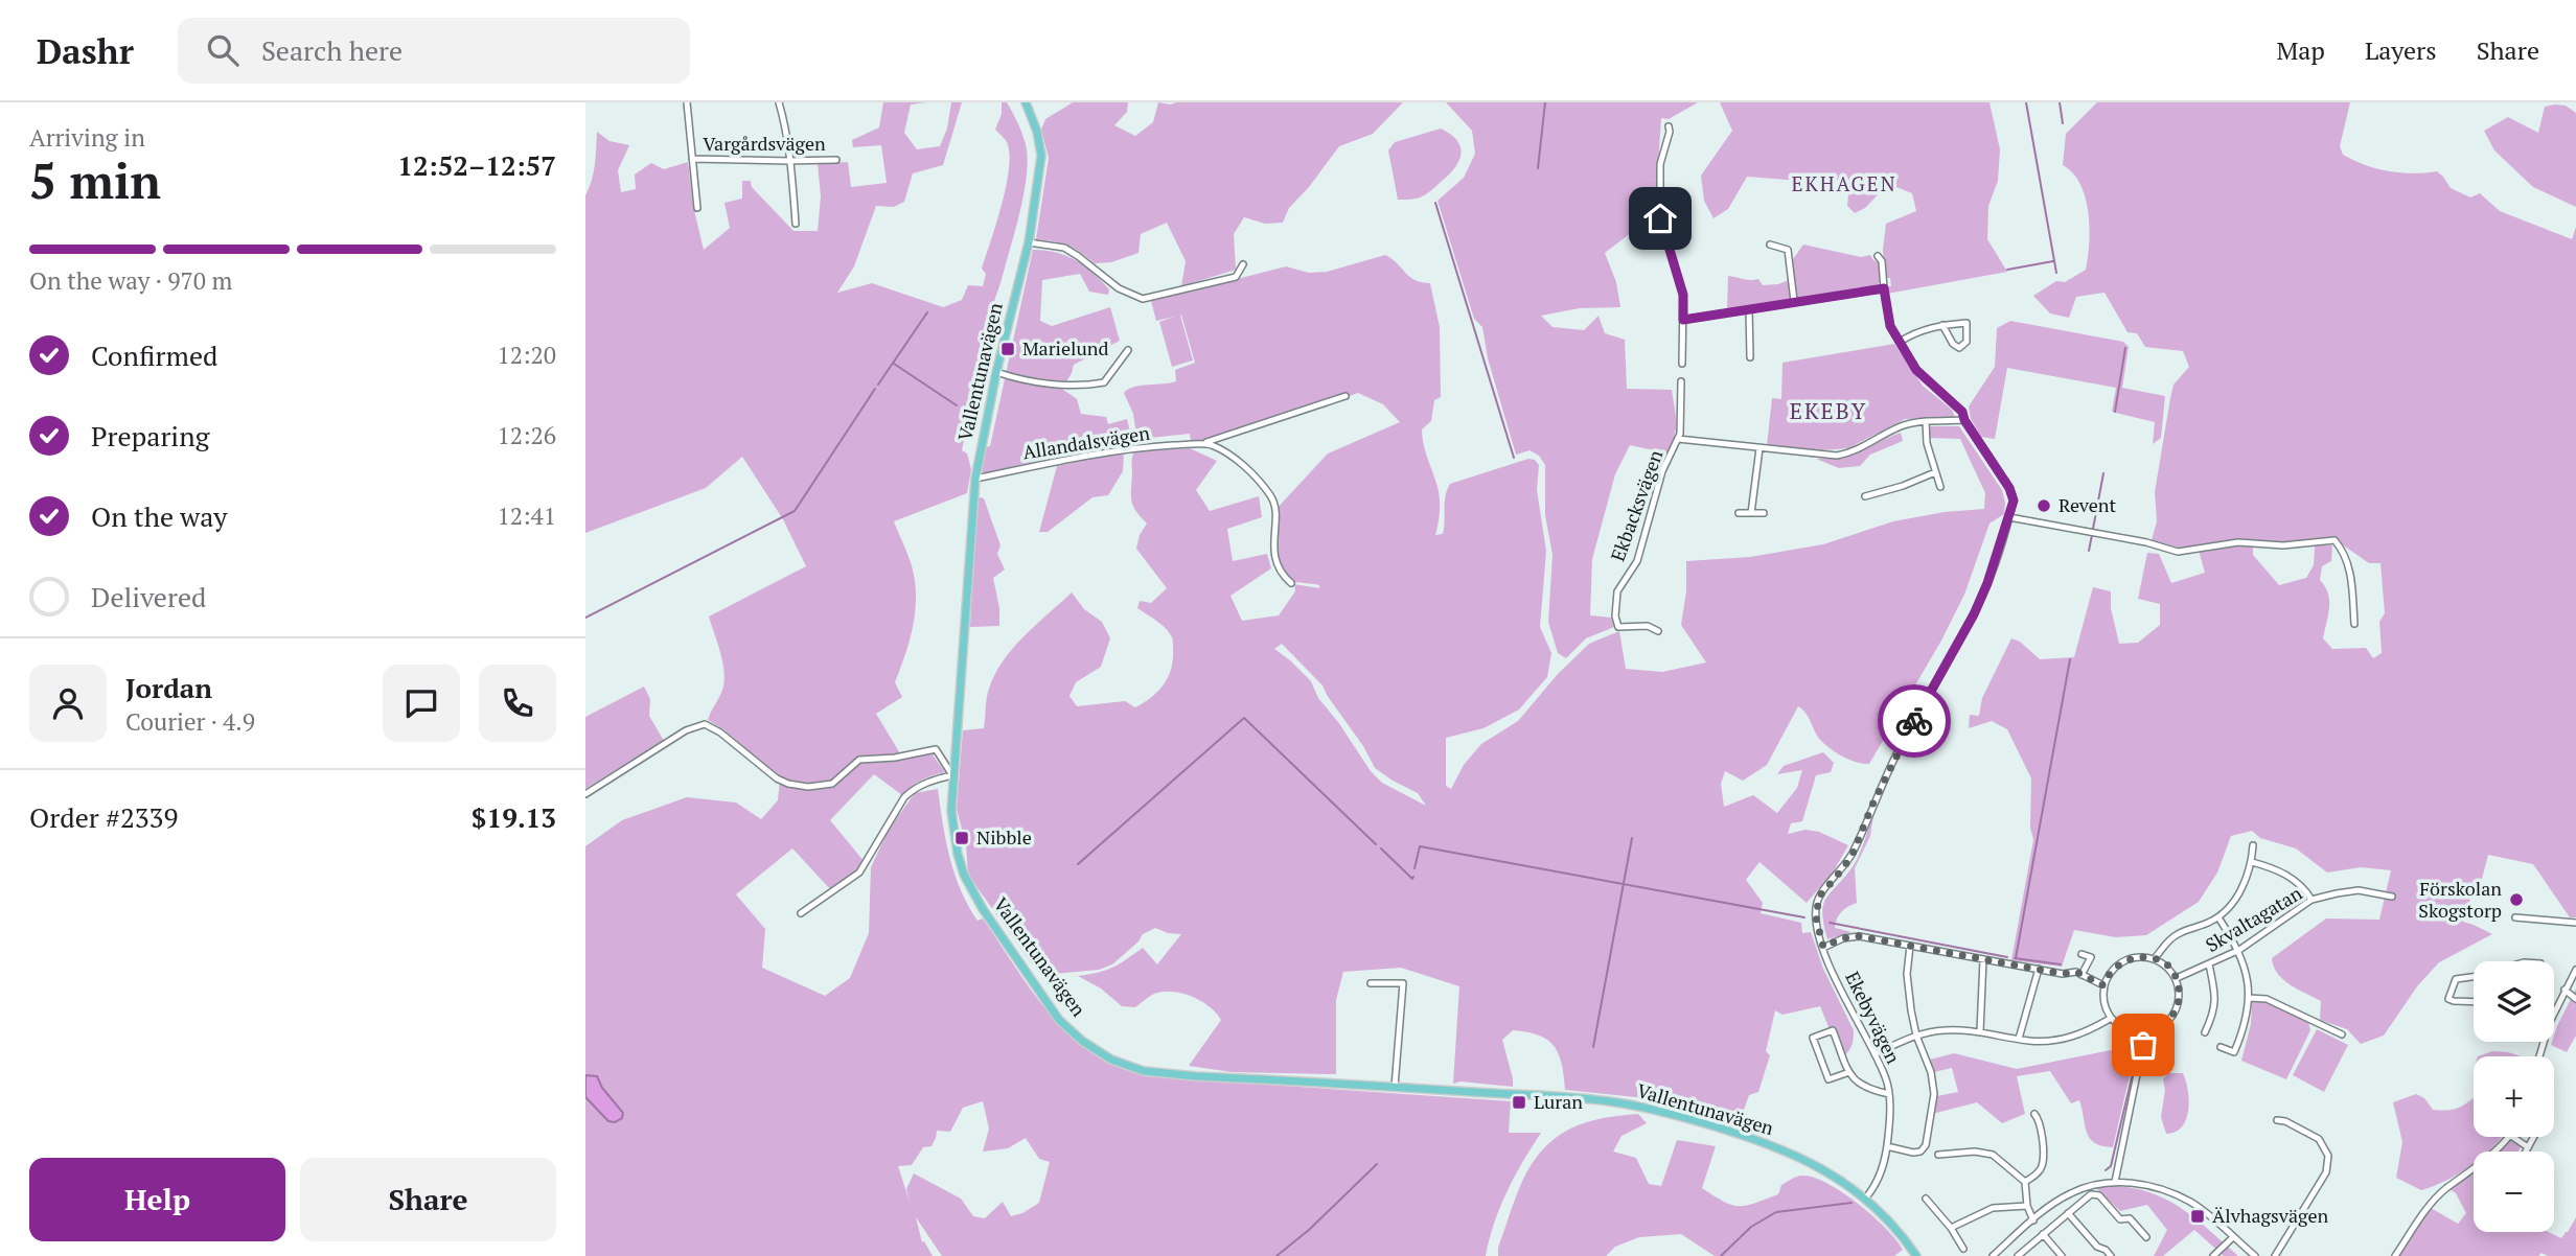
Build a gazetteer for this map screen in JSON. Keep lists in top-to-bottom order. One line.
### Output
{"streets":{"main road":["Vallentunavägen"],"street":["Vargårdsvägen","Allandalsvägen","Ekbacksvägen","Skvaltagatan","Ekebyvägen"]},"crossings":[["Vallentunavägen","Allandalsvägen"],["Vallentunavägen","Ekebyvägen"]],"districts":["EKHAGEN","EKEBY"],"places":{"transit":["Marielund","Nibble","Luran","Älvhagsvägen"],"other":["Revent","Förskolan Skogstorp"]},"page":{"header":"Dashr","search":"Search here","nav":["Map","Layers","Share"],"heading":["5 min","Arriving in","12:52–12:57"],"panel":["Jordan","Courier · 4.9","Order #2339","$19.13"],"bar":"On the way · 970 m","list":[["Confirmed","12:20"],["Preparing","12:26"],["On the way","12:41"],"Delivered"],"map_buttons":["+","−"],"buttons":["Help","Share"]}}
